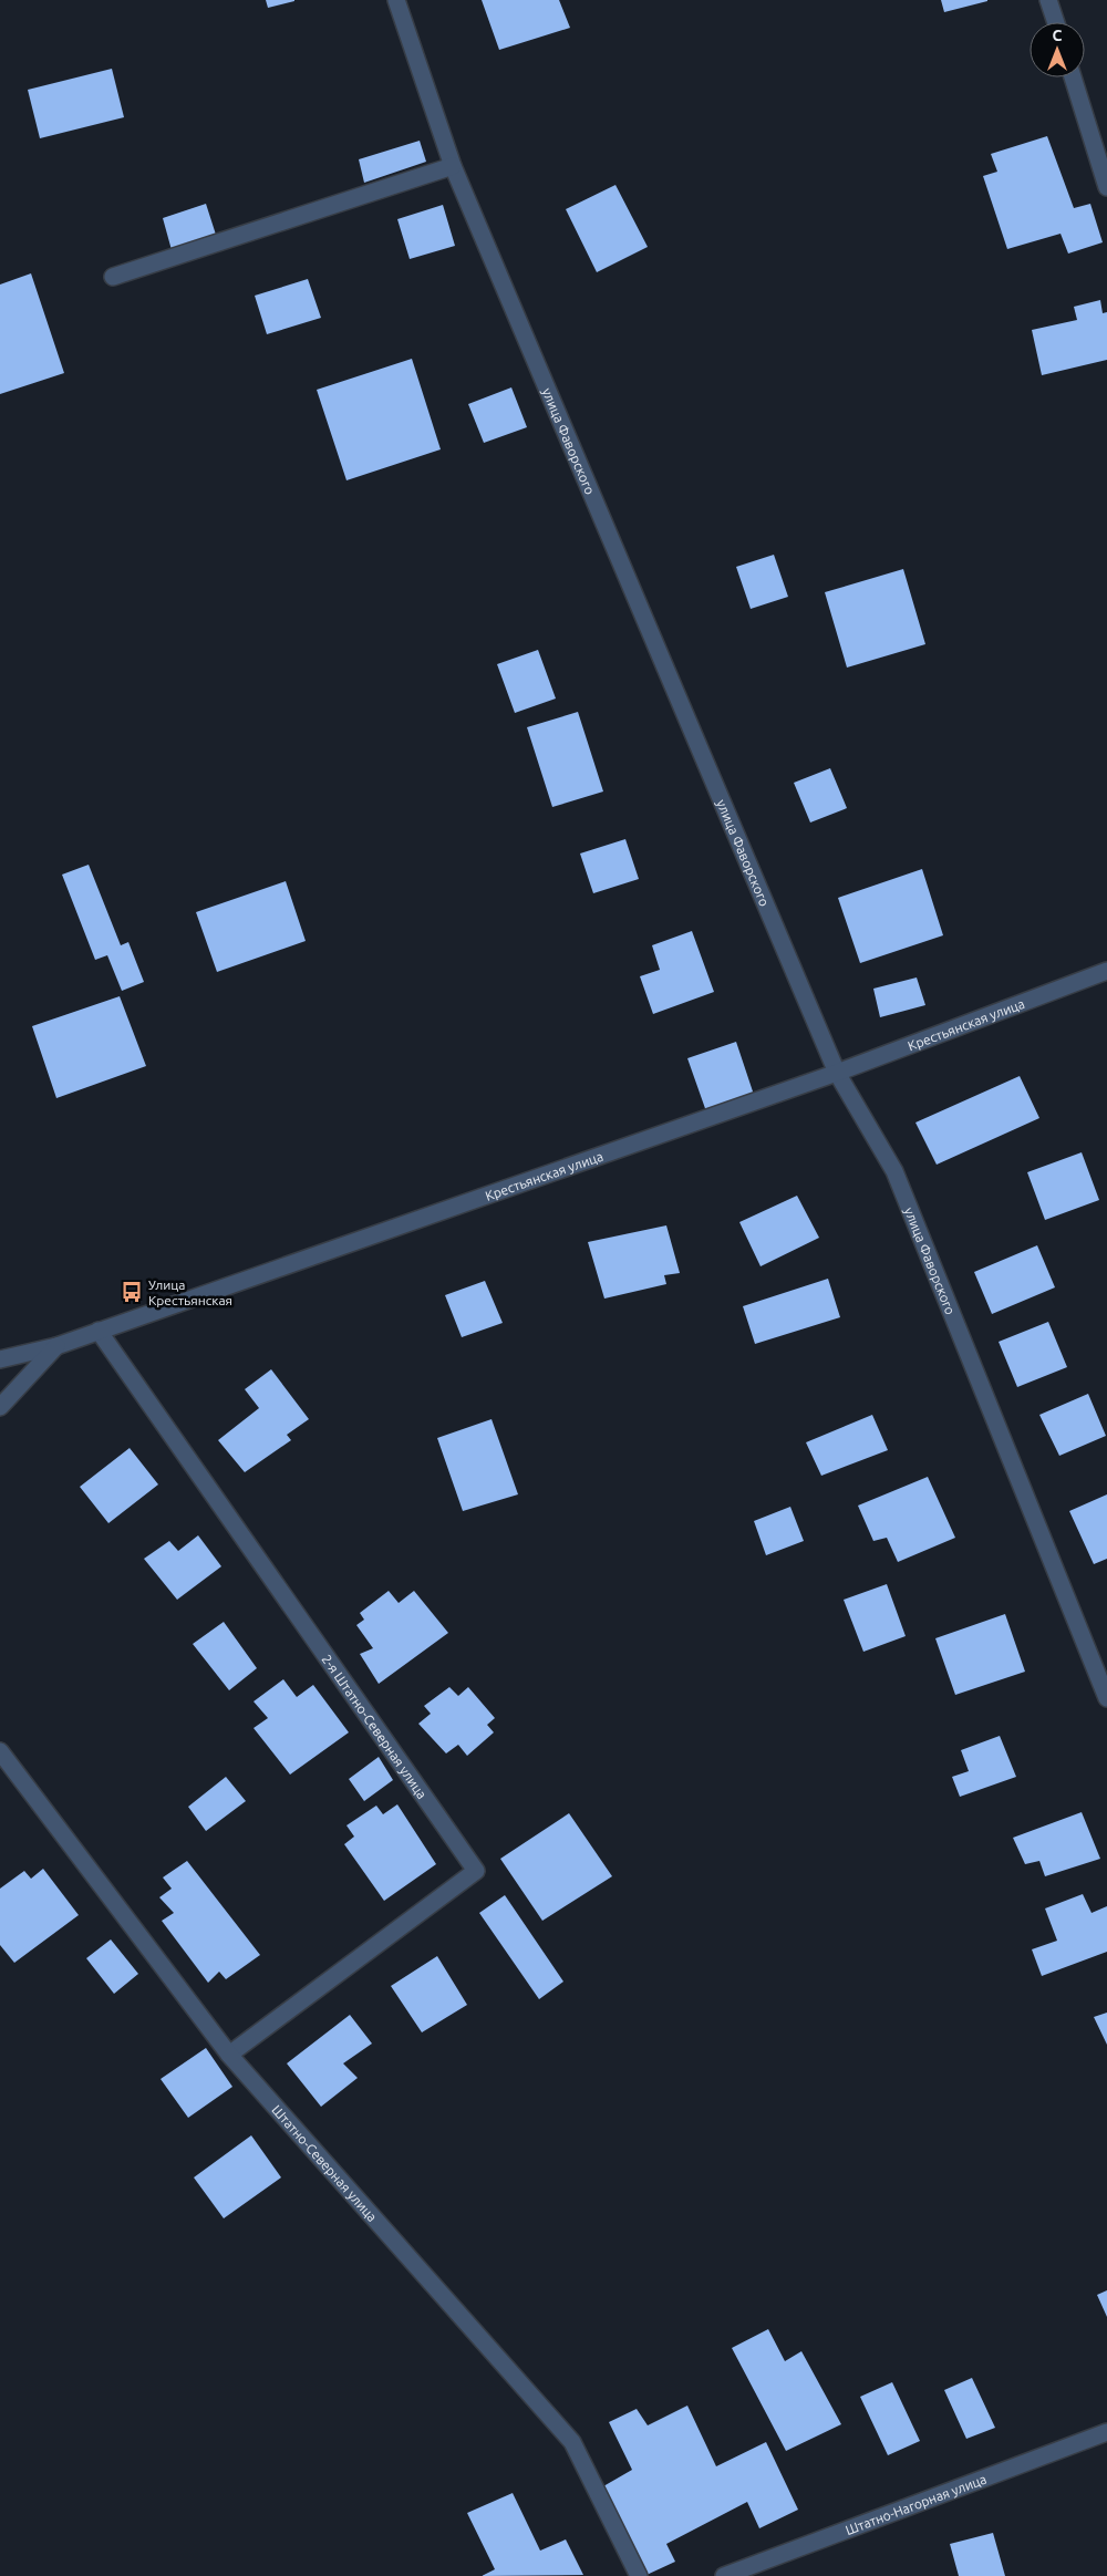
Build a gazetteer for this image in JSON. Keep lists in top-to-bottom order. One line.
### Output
{"streets":{"street":["улица Фаворского","Крестьянская улица","2-я Штатно-Северная улица","Штатно-Северная улица","Штатно-Нагорная улица"]},"crossings":[["улица Фаворского","Крестьянская улица"],["Крестьянская улица","2-я Штатно-Северная улица"],["2-я Штатно-Северная улица","Штатно-Северная улица"]],"places":{"bus stop":["Улица Крестьянская"]},"north":"top"}
